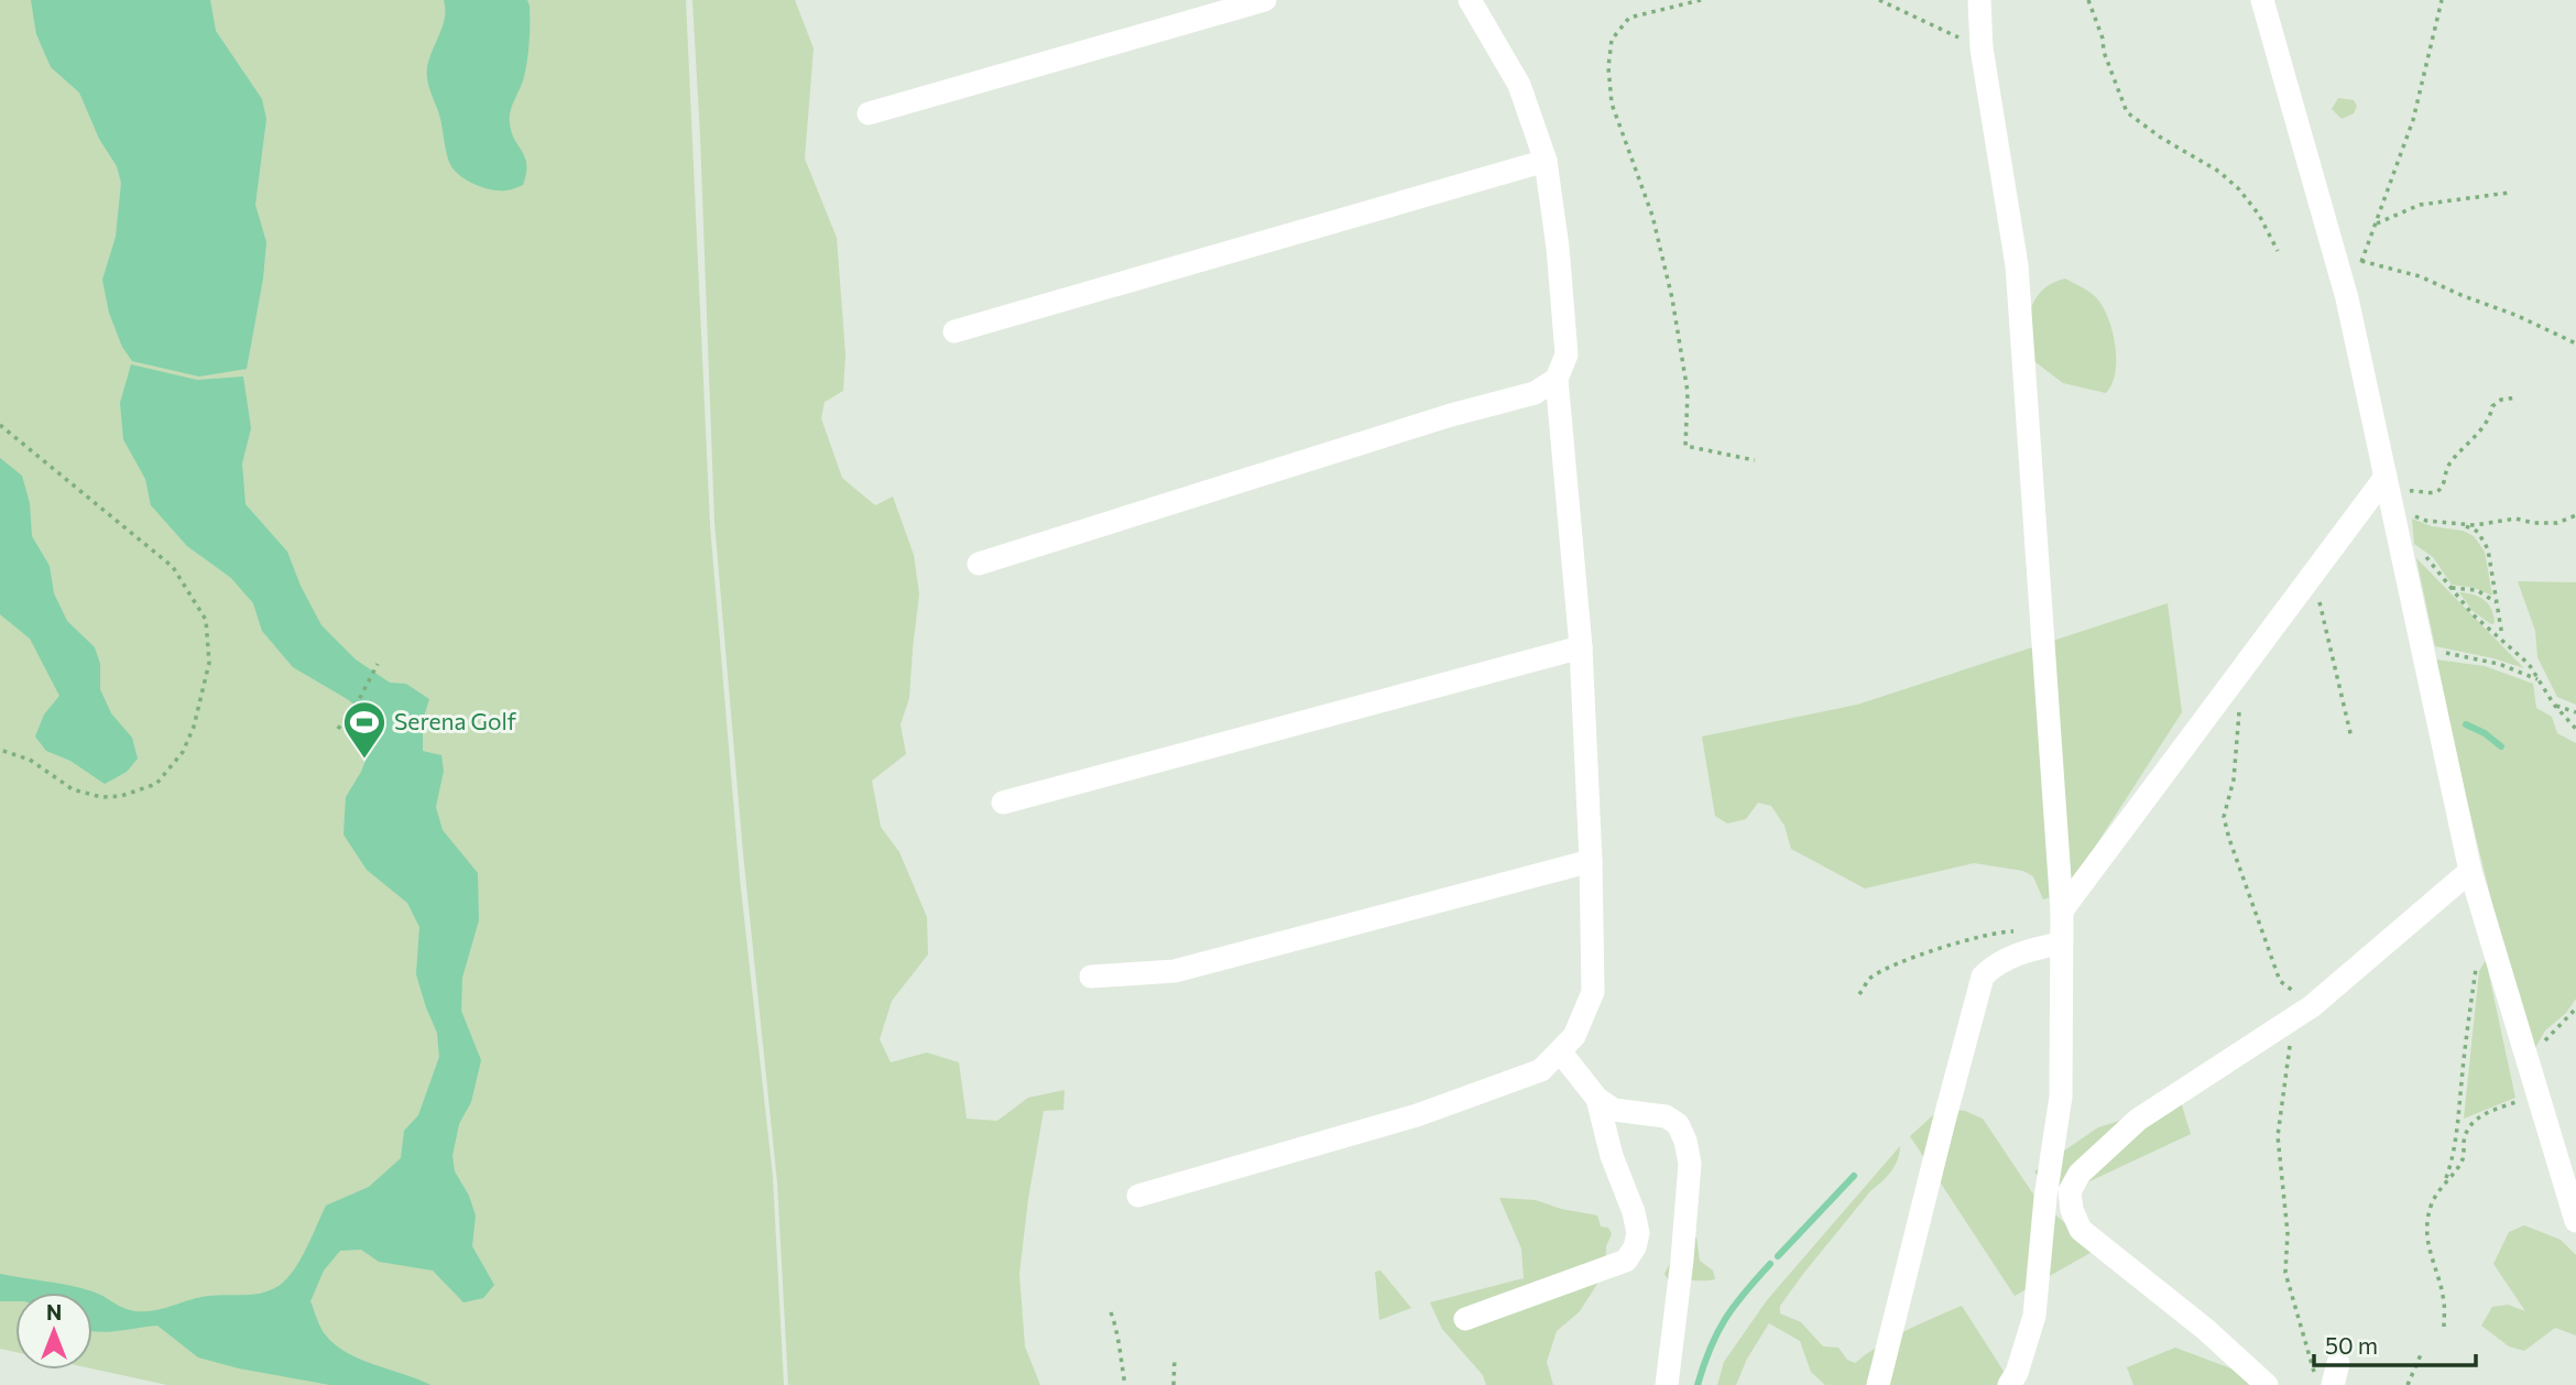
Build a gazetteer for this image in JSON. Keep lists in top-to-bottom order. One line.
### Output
{"places":{"sports":["Serena Golf"]},"scale_bar":"50 m","north":"top"}
